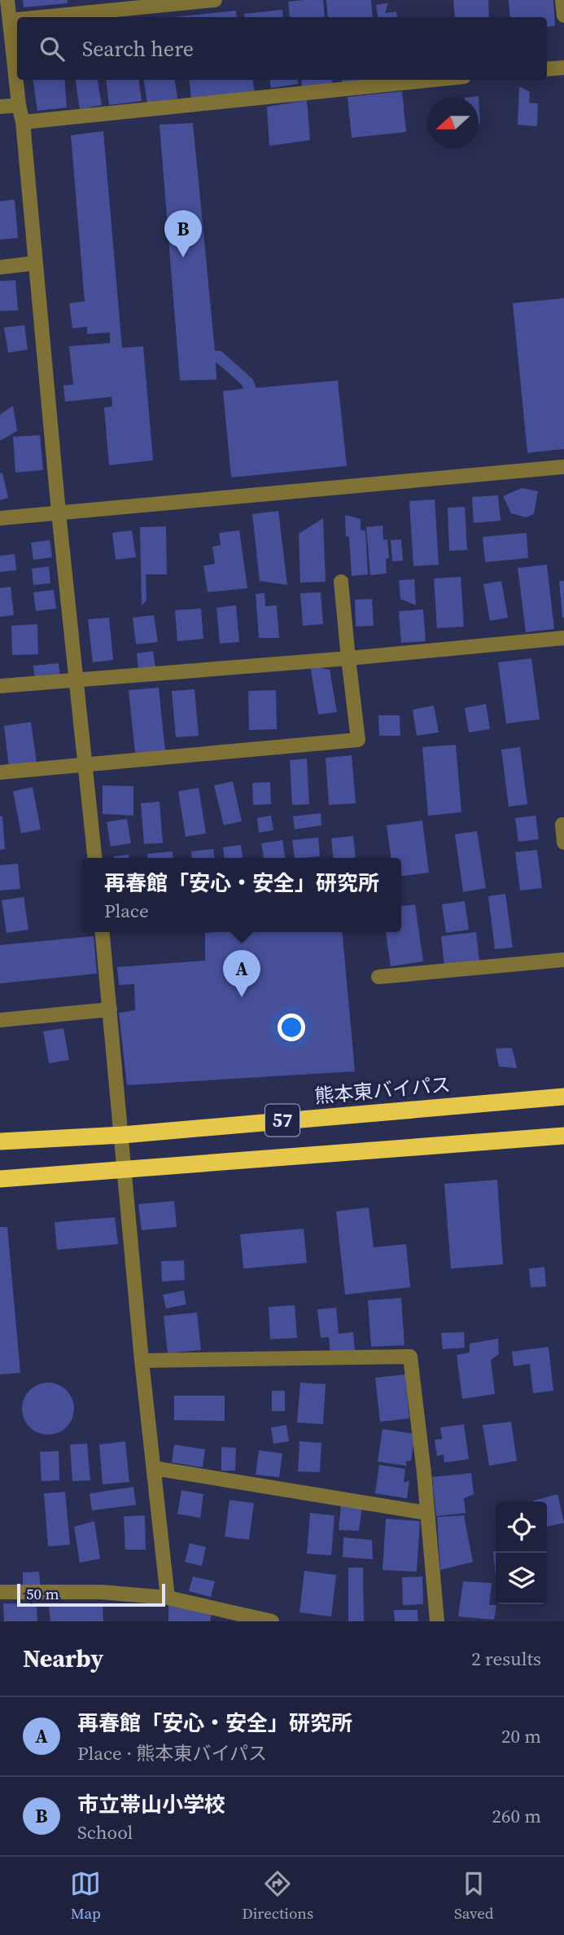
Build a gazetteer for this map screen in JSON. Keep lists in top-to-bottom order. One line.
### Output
{"streets":{"highway":["熊本東バイパス","57"]},"scale_bar":"50 m","north":"left","page":{"search":"Search here","pins":["B","A"],"popup":["再春館「安心・安全」研究所","Place"],"scale":"50 m","heading":["Nearby","2 results"],"list":[{"mark":"A","name":"再春館「安心・安全」研究所","note":"Place · 熊本東バイパス","value":"20 m"},{"mark":"B","name":"市立帯山小学校","note":"School","value":"260 m"}],"nav":["Map","Directions","Saved"]}}
